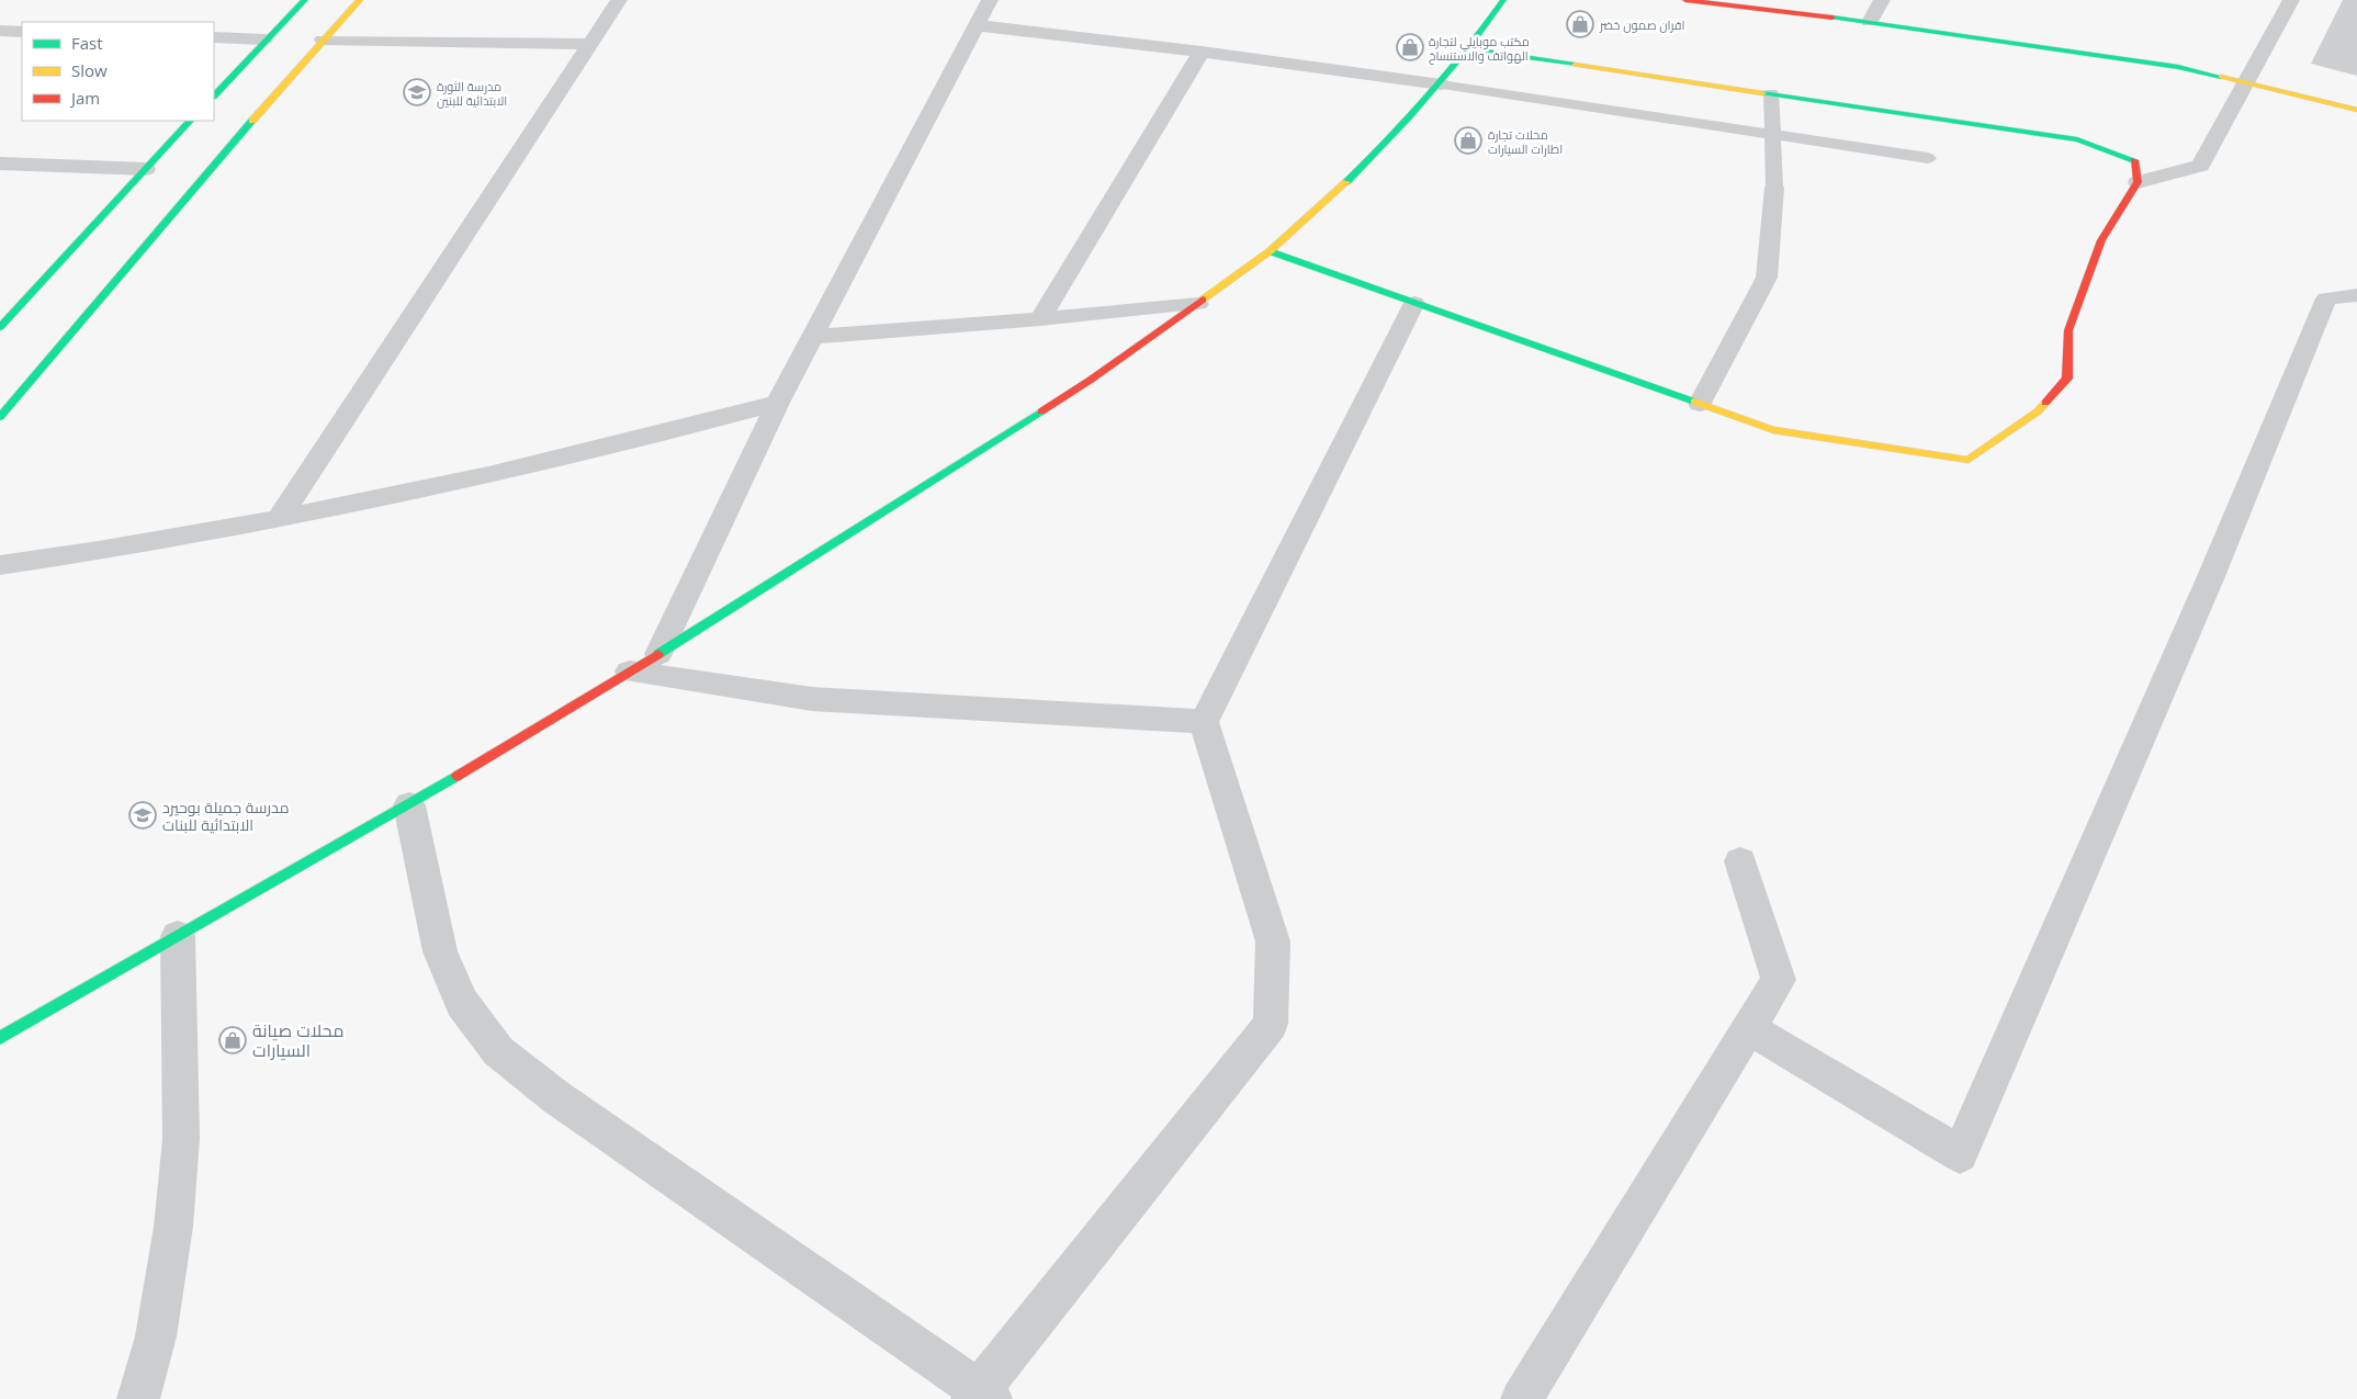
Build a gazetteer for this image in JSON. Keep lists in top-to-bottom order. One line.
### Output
{"places":{"shop":["افران صمون خضر","مكتب موبايلي لتجارة الهواتف والاستنساخ","محلات تجارة اطارات السيارات","محلات صيانة السيارات"],"school or university":["مدرسة الثورة الابتدائية للبنين","مدرسة جميلة بوحيرد الابتدائية للبنات"]},"legend":["Fast","Slow","Jam"]}
